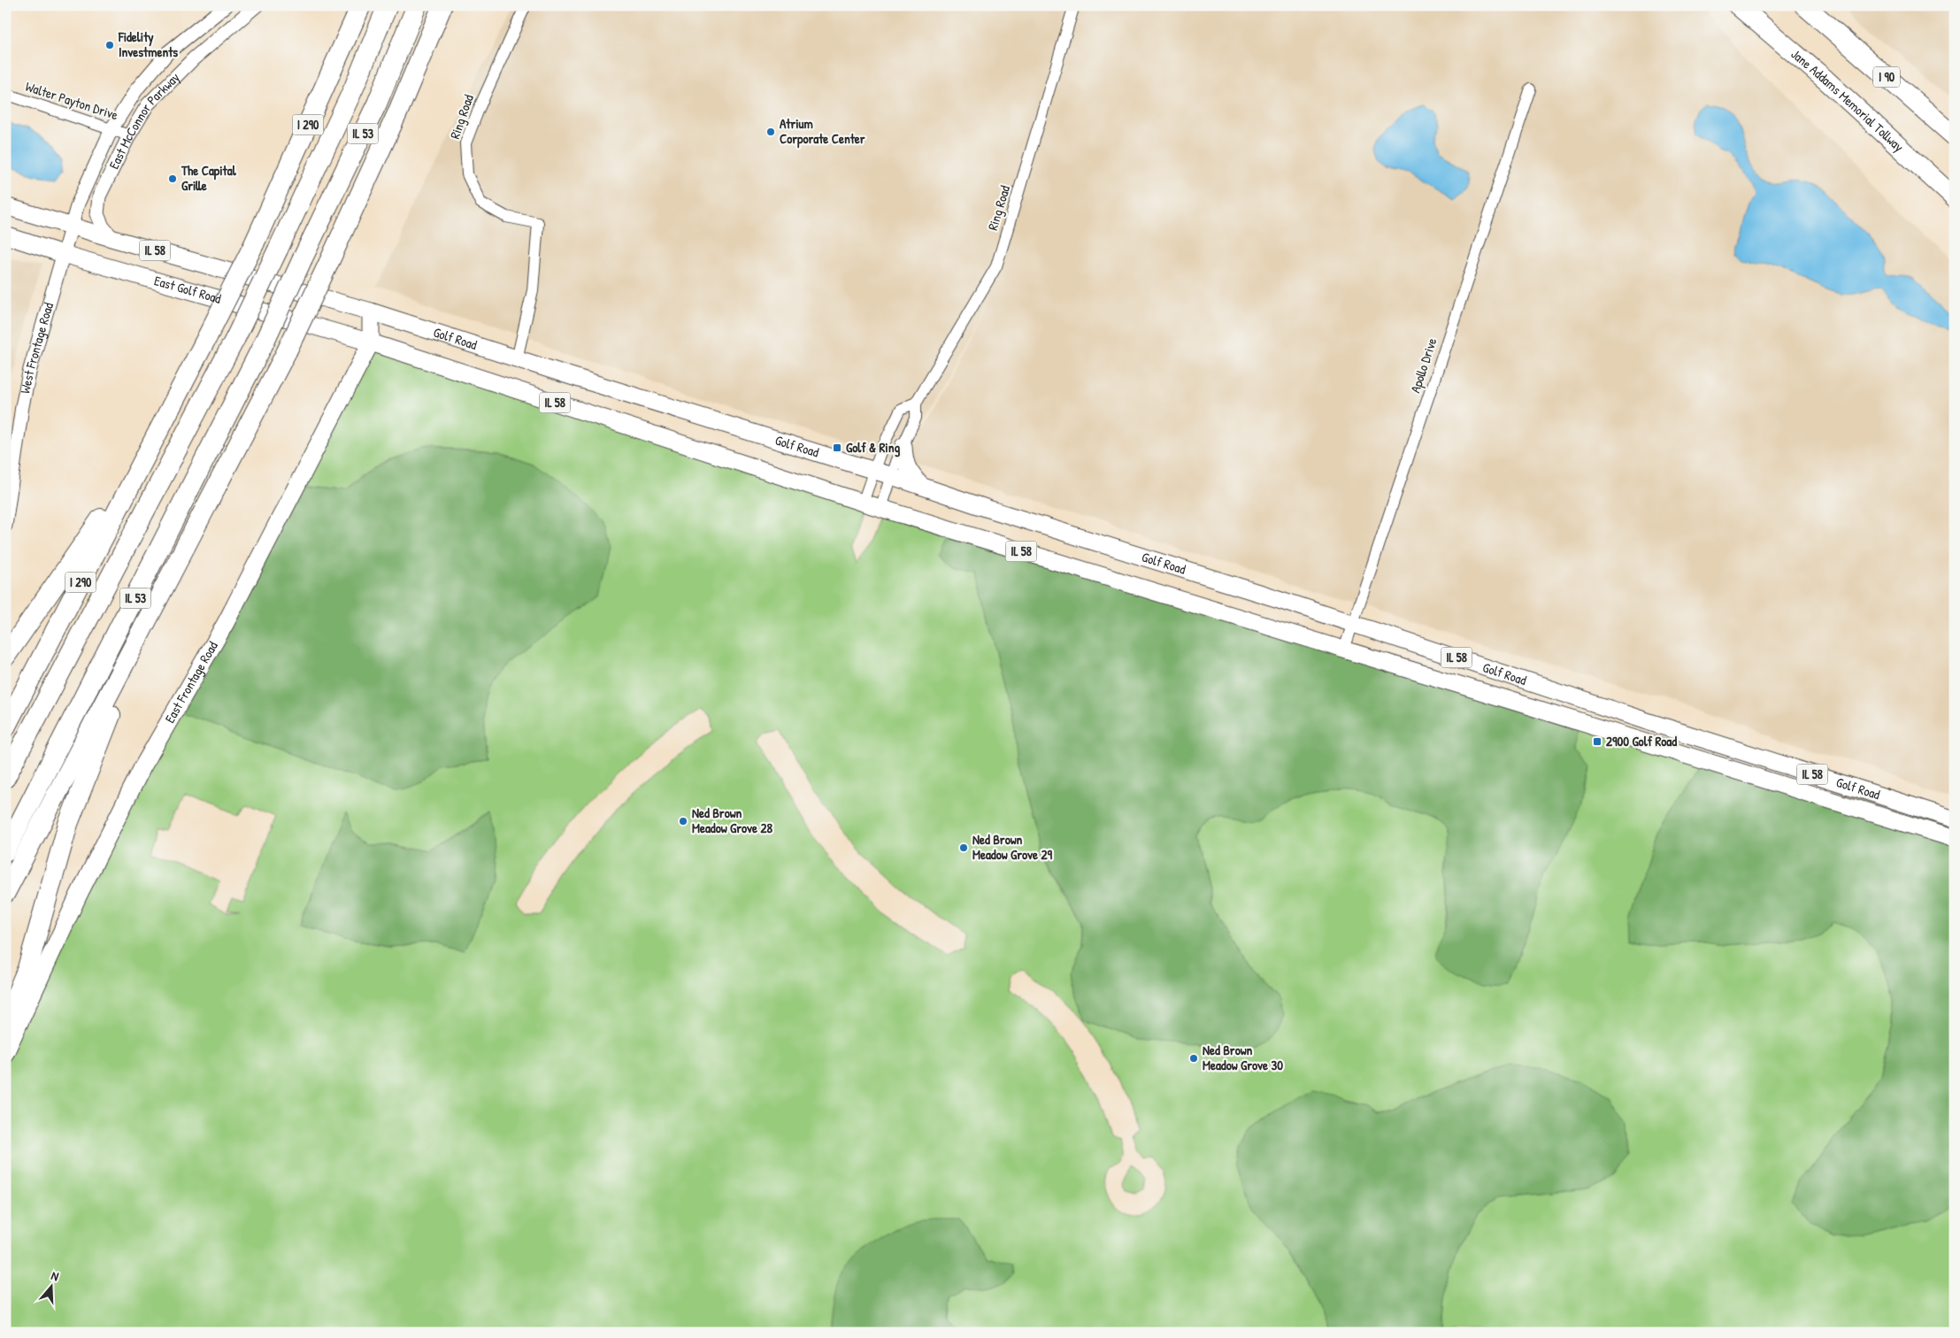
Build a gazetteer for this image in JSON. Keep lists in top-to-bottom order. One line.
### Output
{"streets":{"highway":["I 90","Jane Addams Memorial Tollway","I 290","IL 53"],"main road":["IL 58","East Golf Road","Golf Road","East Frontage Road"],"street":["Walter Payton Drive","Ring Road","East McConnor Parkway","West Frontage Road","Apollo Drive"]},"crossings":[["Walter Payton Drive","East McConnor Parkway"],["Ring Road","Golf Road"],["East McConnor Parkway","IL 58"],["East McConnor Parkway","West Frontage Road"],["IL 58","Golf Road"],["IL 58","West Frontage Road"],["IL 58","East Frontage Road"],["East Golf Road","Golf Road"],["East Golf Road","West Frontage Road"],["East Golf Road","East Frontage Road"],["Golf Road","Apollo Drive"],["Golf Road","East Frontage Road"]],"places":{"other":["Fidelity Investments","Atrium Corporate Center","The Capital Grille","Ned Brown Meadow Grove 28","Ned Brown Meadow Grove 29","Ned Brown Meadow Grove 30"],"transit":["Golf & Ring","2900 Golf Road"]},"north":"top"}
